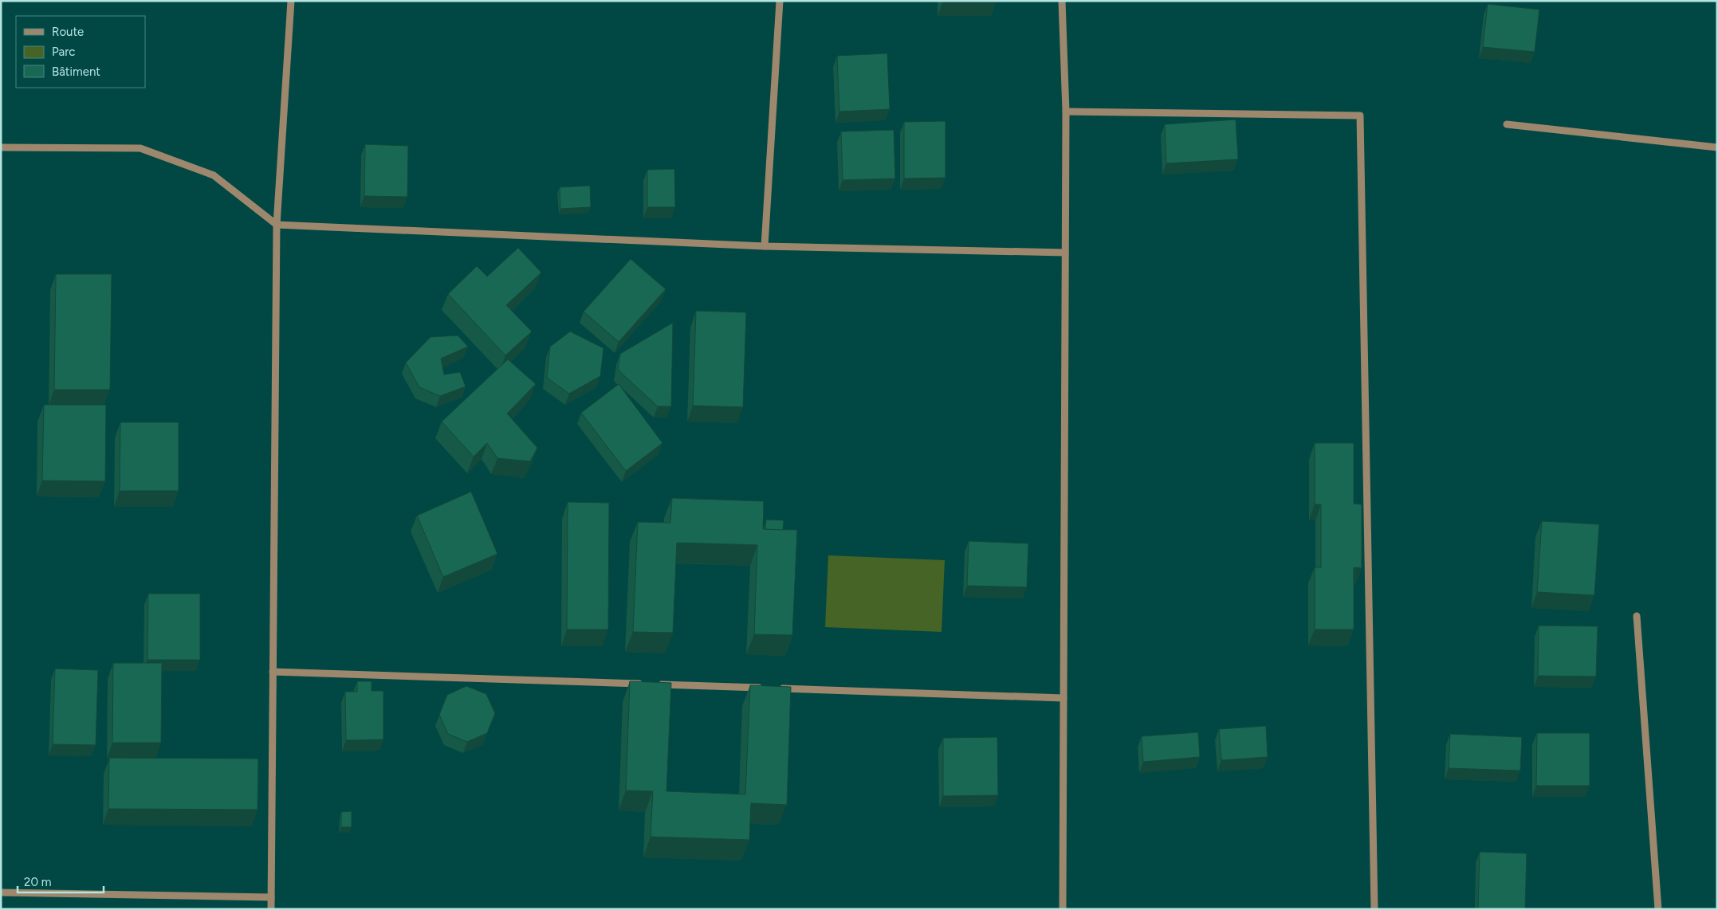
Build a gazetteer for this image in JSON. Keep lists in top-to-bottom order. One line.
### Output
{"legend":["Route","Parc","Bâtiment"],"scale_bar":"20 m"}
